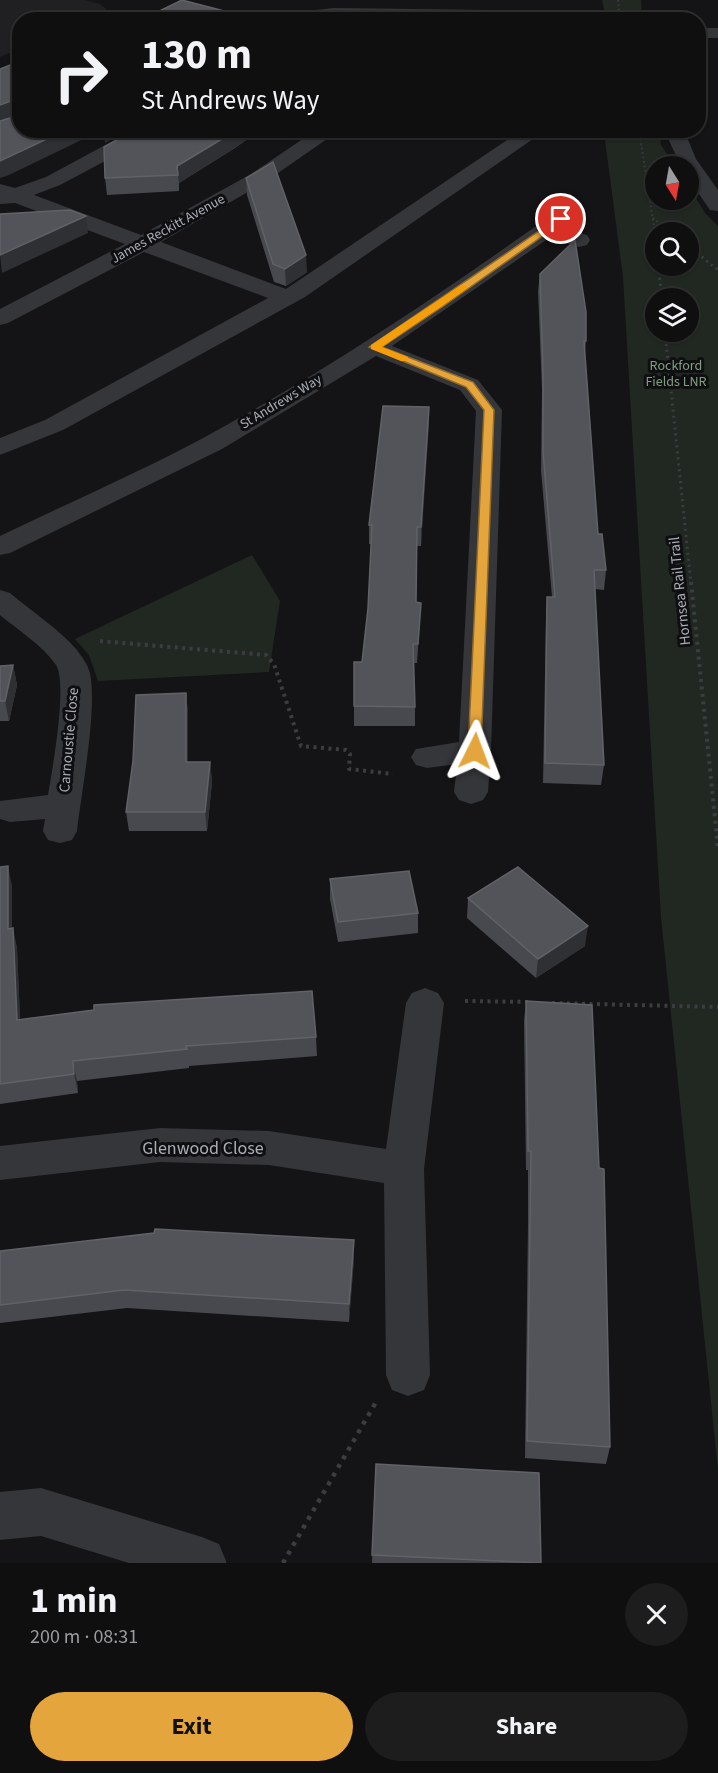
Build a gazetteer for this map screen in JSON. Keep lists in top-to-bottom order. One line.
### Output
{"streets":{"street":["James Reckitt Avenue","St Andrews Way","Carnoustie Close","Glenwood Close"],"path":["Hornsea Rail Trail"]},"parks":["Rockford Fields LNR"],"north":"bottom","page":{"turn":["130 m","St Andrews Way"],"heading":["1 min","200 m · 08:31"],"buttons":["Exit","Share"]}}
